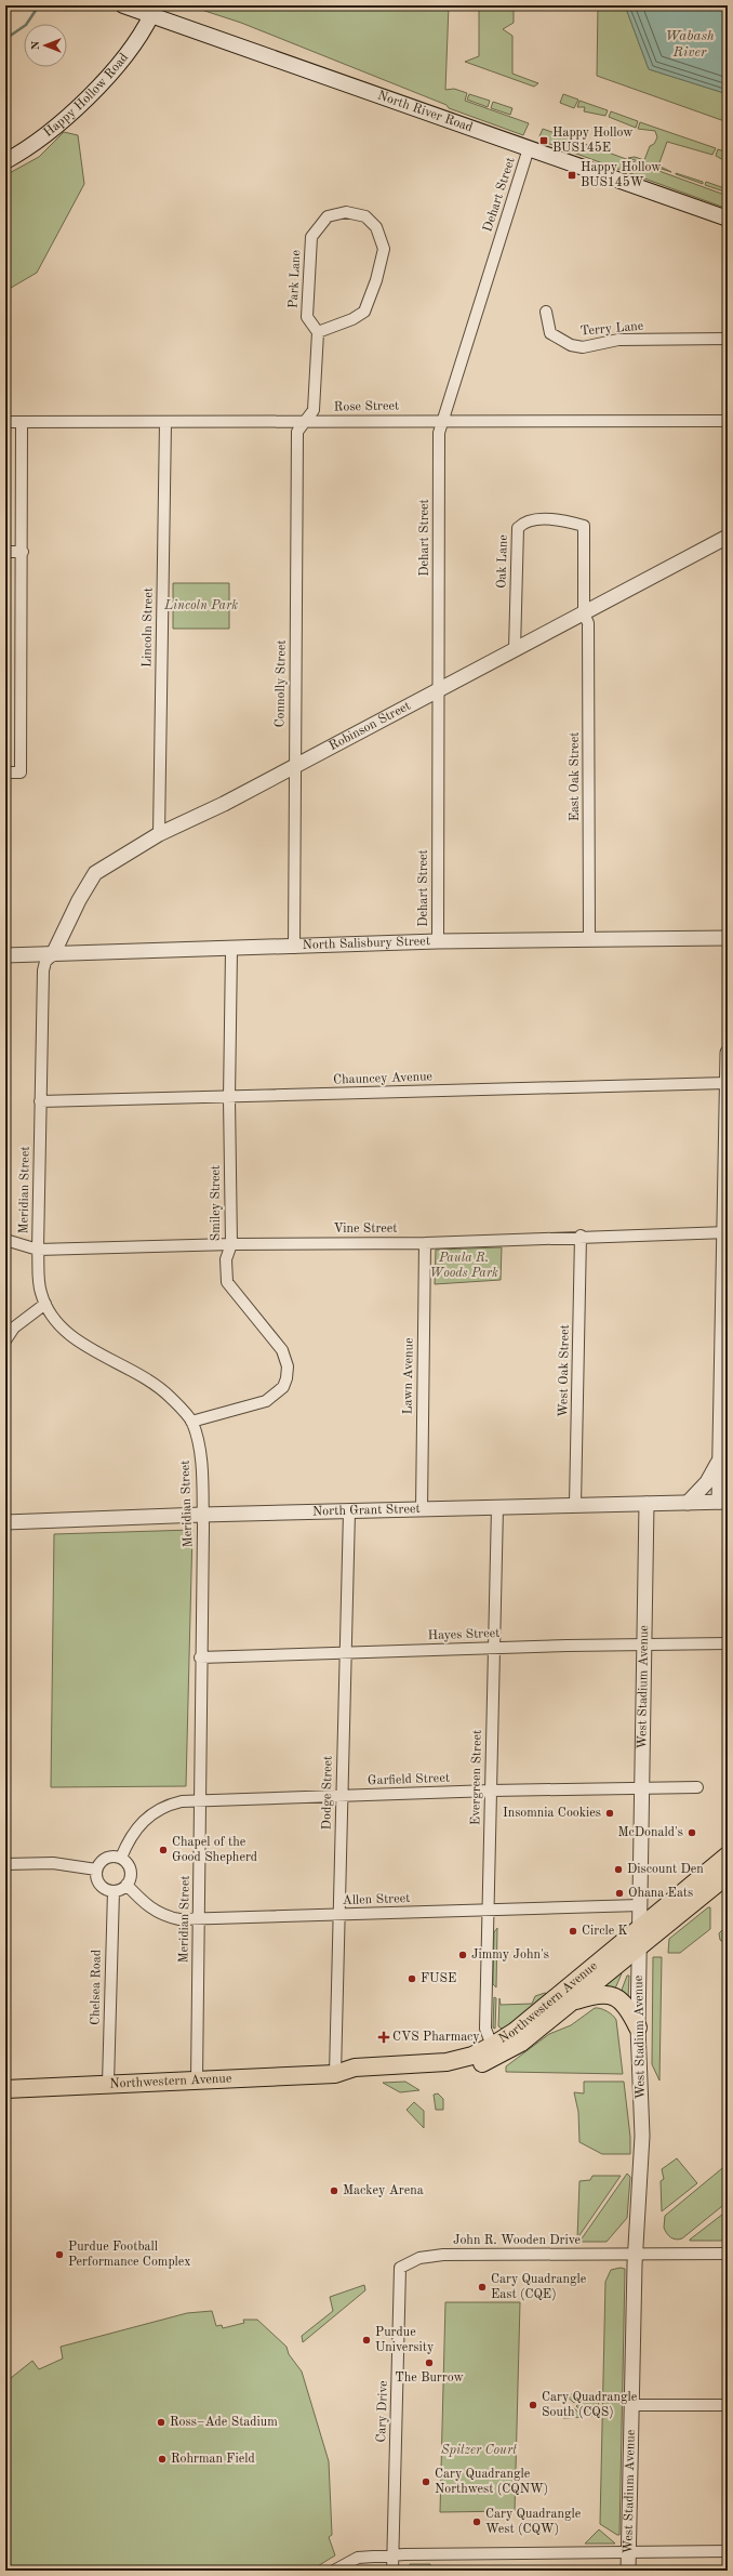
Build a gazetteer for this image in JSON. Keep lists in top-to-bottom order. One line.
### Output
{"streets":{"main road":["Happy Hollow Road","North River Road","Northwestern Avenue"],"street":["Dehart Street","Park Lane","Terry Lane","Rose Street","Oak Lane","Lincoln Street","Connolly Street","Robinson Street","East Oak Street","North Salisbury Street","Chauncey Avenue","Meridian Street","Smiley Street","Vine Street","West Oak Street","Lawn Avenue","North Grant Street","Hayes Street","West Stadium Avenue","Evergreen Street","Garfield Street","Dodge Street","Allen Street","Chelsea Road","John R. Wooden Drive","Cary Drive"]},"crossings":[["Happy Hollow Road","North River Road"],["North River Road","Dehart Street"],["Dehart Street","Rose Street"],["Dehart Street","Robinson Street"],["Dehart Street","North Salisbury Street"],["Rose Street","Lincoln Street"],["Rose Street","Connolly Street"],["Oak Lane","Robinson Street"],["Oak Lane","East Oak Street"],["Lincoln Street","Robinson Street"],["Connolly Street","Robinson Street"],["Connolly Street","North Salisbury Street"],["Robinson Street","East Oak Street"],["Robinson Street","North Salisbury Street"],["Robinson Street","Meridian Street"],["East Oak Street","North Salisbury Street"],["North Salisbury Street","Meridian Street"],["North Salisbury Street","Smiley Street"],["Chauncey Avenue","Meridian Street"],["Chauncey Avenue","Smiley Street"],["Meridian Street","Smiley Street"],["Meridian Street","Vine Street"],["Meridian Street","North Grant Street"],["Meridian Street","Hayes Street"],["Meridian Street","Garfield Street"],["Meridian Street","Allen Street"],["Meridian Street","Northwestern Avenue"],["Smiley Street","Vine Street"],["Vine Street","West Oak Street"],["Vine Street","Lawn Avenue"],["West Oak Street","North Grant Street"],["Lawn Avenue","North Grant Street"],["North Grant Street","West Stadium Avenue"],["North Grant Street","Evergreen Street"],["North Grant Street","Dodge Street"],["Hayes Street","West Stadium Avenue"],["Hayes Street","Evergreen Street"],["Hayes Street","Dodge Street"],["West Stadium Avenue","Garfield Street"],["West Stadium Avenue","Allen Street"],["West Stadium Avenue","Northwestern Avenue"],["West Stadium Avenue","John R. Wooden Drive"],["Evergreen Street","Garfield Street"],["Evergreen Street","Allen Street"],["Evergreen Street","Northwestern Avenue"],["Garfield Street","Dodge Street"],["Garfield Street","Allen Street"],["Garfield Street","Chelsea Road"],["Dodge Street","Allen Street"],["Dodge Street","Northwestern Avenue"],["Allen Street","Chelsea Road"],["Chelsea Road","Northwestern Avenue"],["John R. Wooden Drive","Cary Drive"]],"water":["Wabash River"],"parks":["Lincoln Park","Paula R. Woods Park","Spitzer Court"],"places":{"transit":["Happy Hollow BUS145E","Happy Hollow BUS145W"],"other":["Insomnia Cookies","McDonald's","Chapel of the Good Shepherd","Discount Den","Ohana Eats","Circle K","Jimmy John's","FUSE","Mackey Arena","Purdue Football Performance Complex","Cary Quadrangle East (CQE)","Purdue University","The Burrow","Cary Quadrangle South (CQS)","Ross–Ade Stadium","Rohrman Field","Cary Quadrangle Northwest (CQNW)","Cary Quadrangle West (CQW)"],"health":["CVS Pharmacy"]},"north":"left"}
